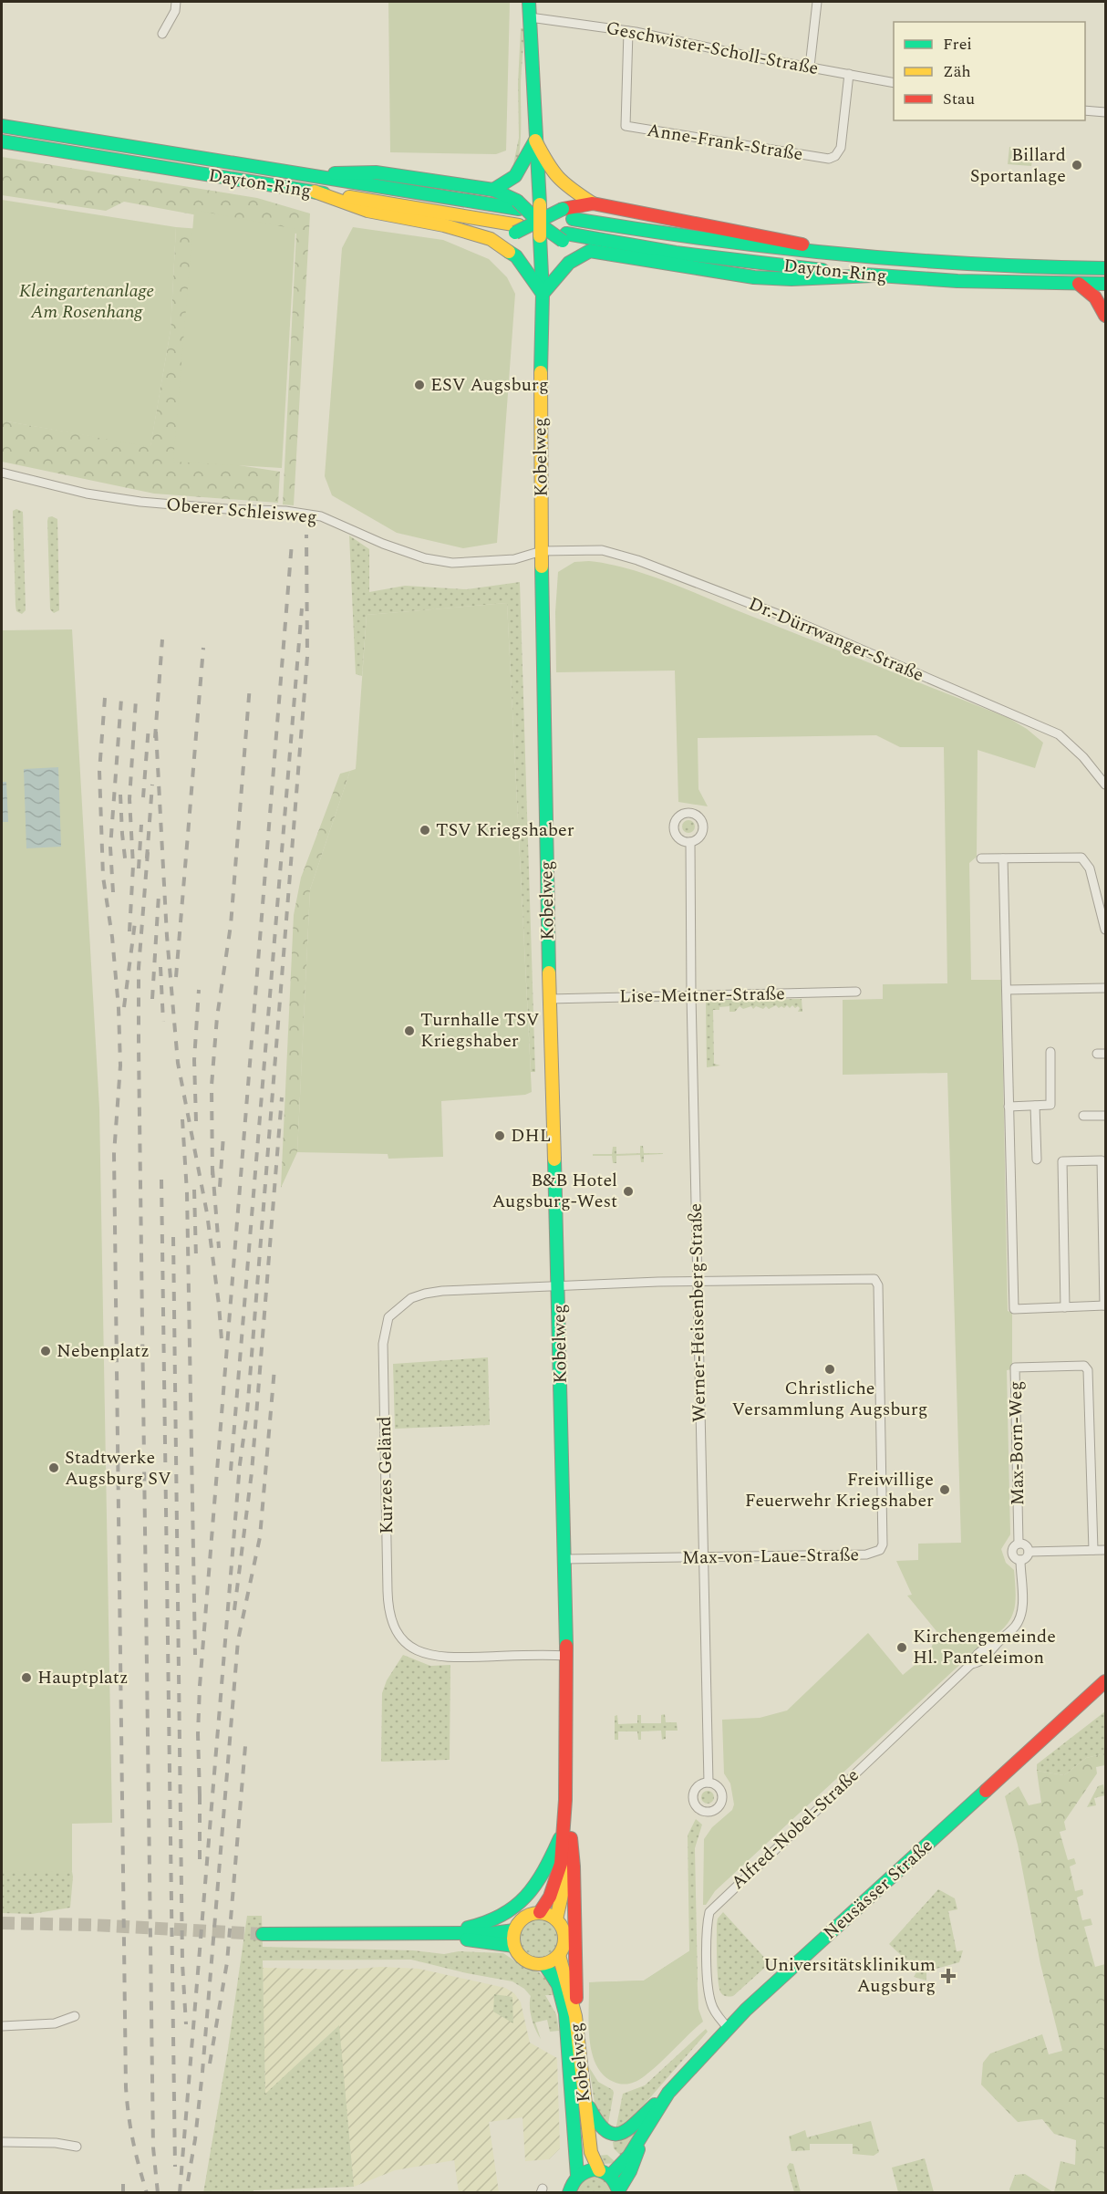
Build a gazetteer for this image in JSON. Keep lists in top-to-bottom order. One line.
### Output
{"streets":{"main road":["Dayton-Ring","Kobelweg","Neusässer Straße"],"street":["Geschwister-Scholl-Straße","Anne-Frank-Straße","Oberer Schleisweg","Dr.-Dürrwanger-Straße","Lise-Meitner-Straße","Werner-Heisenberg-Straße","Max-Born-Weg","Kurzes Geländ","Max-von-Laue-Straße","Alfred-Nobel-Straße"]},"crossings":[["Geschwister-Scholl-Straße","Anne-Frank-Straße"],["Geschwister-Scholl-Straße","Kobelweg"],["Kobelweg","Oberer Schleisweg"],["Kobelweg","Dr.-Dürrwanger-Straße"],["Kobelweg","Lise-Meitner-Straße"],["Kobelweg","Kurzes Geländ"],["Kobelweg","Max-von-Laue-Straße"],["Kobelweg","Neusässer Straße"],["Oberer Schleisweg","Dr.-Dürrwanger-Straße"],["Lise-Meitner-Straße","Werner-Heisenberg-Straße"],["Werner-Heisenberg-Straße","Max-von-Laue-Straße"],["Max-Born-Weg","Alfred-Nobel-Straße"],["Kurzes Geländ","Max-von-Laue-Straße"],["Alfred-Nobel-Straße","Neusässer Straße"]],"parks":["Kleingartenanlage Am Rosenhang"],"places":{"other":["Billard Sportanlage","ESV Augsburg","TSV Kriegshaber","Turnhalle TSV Kriegshaber","DHL","B&B Hotel Augsburg-West","Nebenplatz","Christliche Versammlung Augsburg","Stadtwerke Augsburg SV","Freiwillige Feuerwehr Kriegshaber","Kirchengemeinde Hl. Panteleimon","Hauptplatz"],"health":["Universitätsklinikum Augsburg"]},"legend":["Frei","Zäh","Stau"]}
